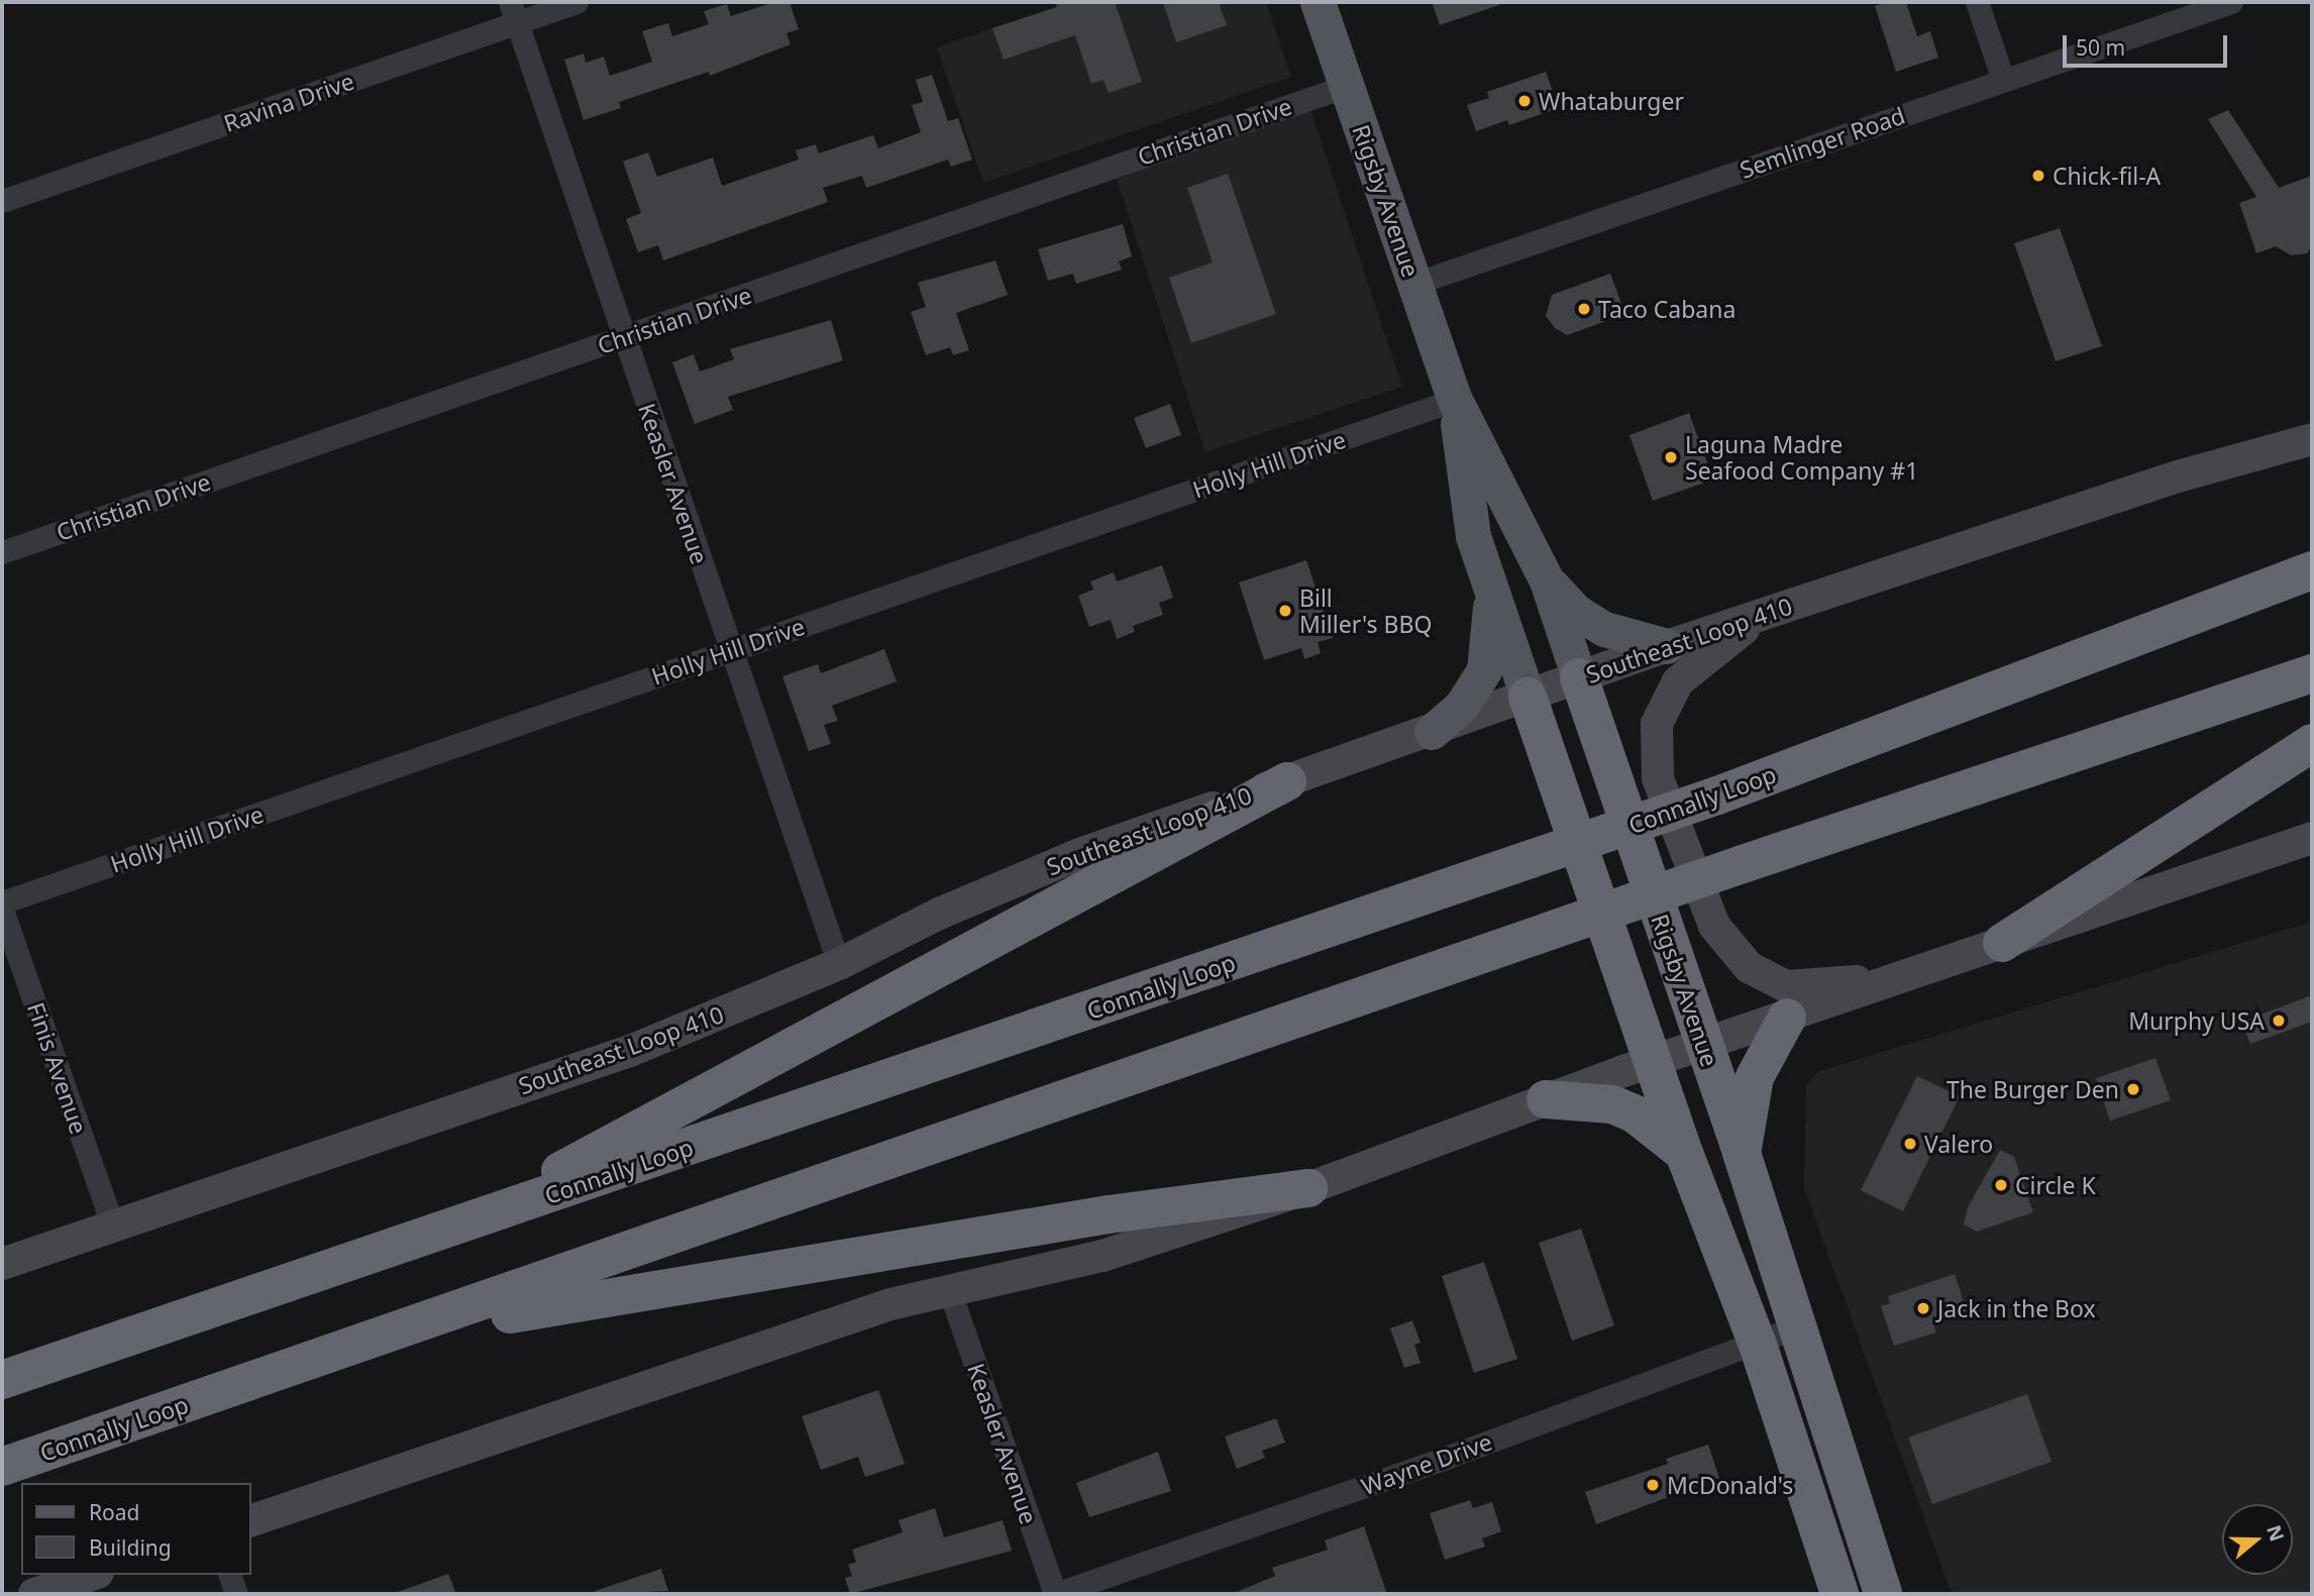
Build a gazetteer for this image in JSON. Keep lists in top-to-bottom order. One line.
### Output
{"streets":{"highway":["Rigsby Avenue","Connally Loop"],"main road":["Southeast Loop 410"],"street":["Ravina Drive","Christian Drive","Semlinger Road","Holly Hill Drive","Keasler Avenue","Finis Avenue","Wayne Drive"]},"crossings":[["Ravina Drive","Keasler Avenue"],["Christian Drive","Rigsby Avenue"],["Christian Drive","Keasler Avenue"],["Semlinger Road","Rigsby Avenue"],["Rigsby Avenue","Holly Hill Drive"],["Rigsby Avenue","Southeast Loop 410"],["Rigsby Avenue","Wayne Drive"],["Holly Hill Drive","Keasler Avenue"],["Keasler Avenue","Southeast Loop 410"],["Keasler Avenue","Wayne Drive"],["Southeast Loop 410","Finis Avenue"]],"places":["Whataburger","Chick-fil-A","Taco Cabana","Laguna Madre Seafood Company #1","Bill Miller's BBQ","Murphy USA","The Burger Den","Valero","Circle K","Jack in the Box","McDonald's"],"legend":["Road","Building"],"scale_bar":"50 m","north":"right"}
